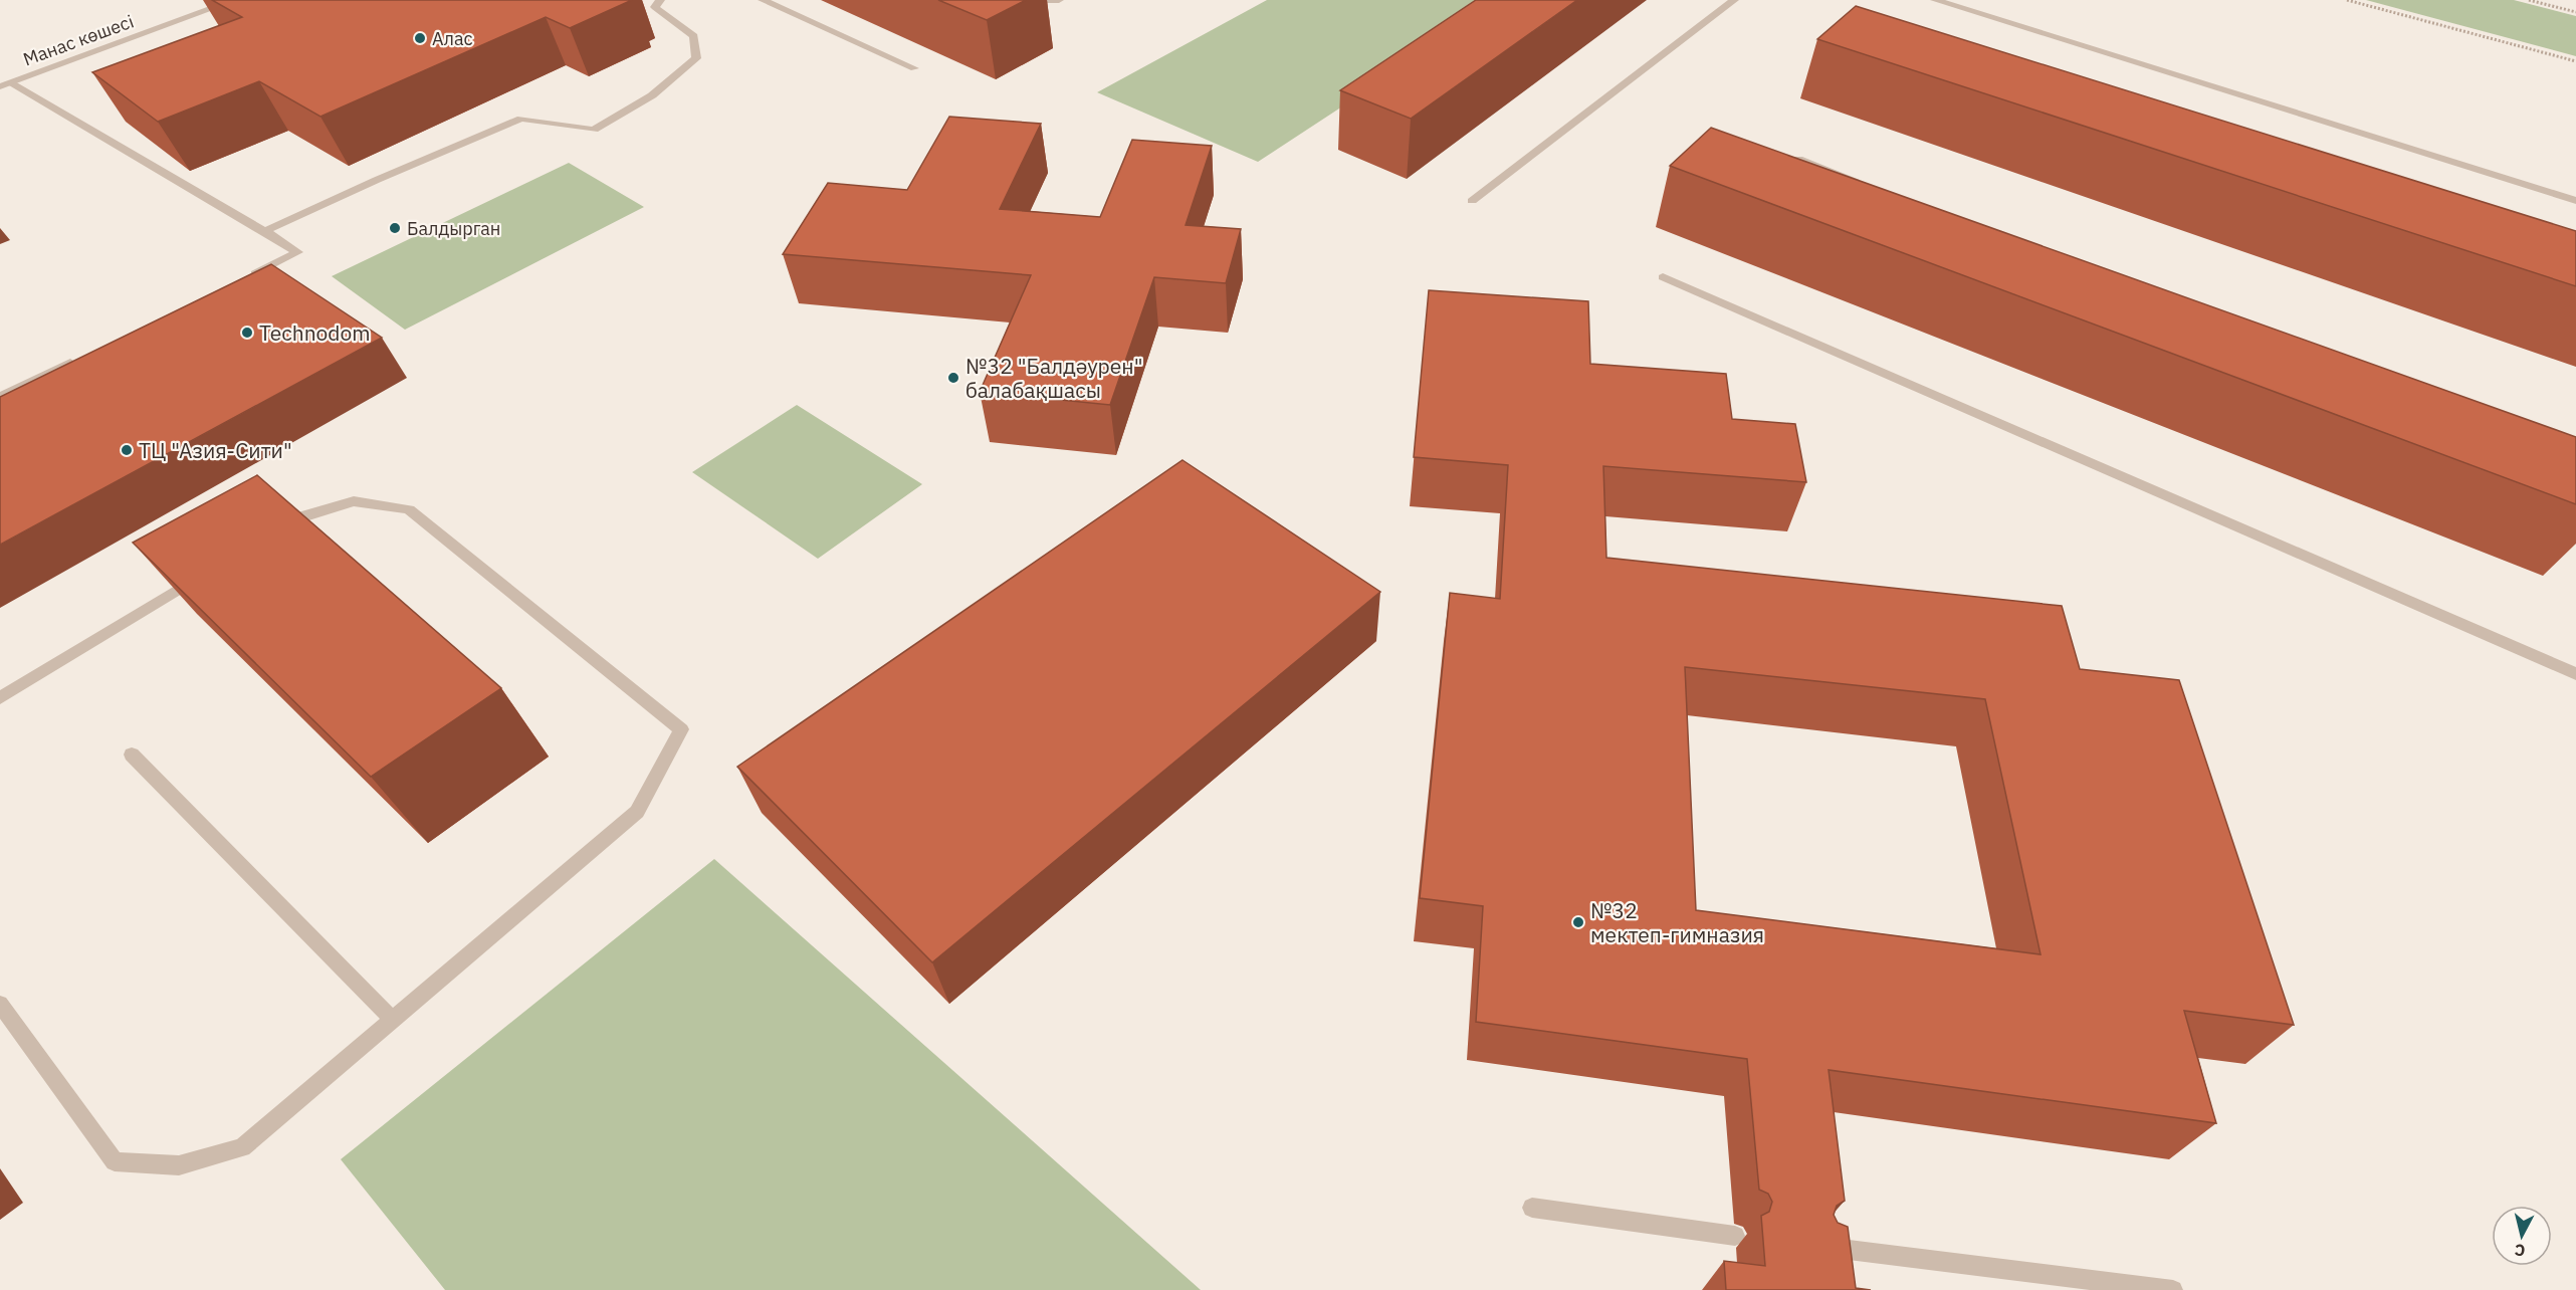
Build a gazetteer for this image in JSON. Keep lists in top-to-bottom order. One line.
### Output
{"streets":{"street":["Манас көшесі"]},"places":["Алас","Балдырган","Technodom","№32 \"Балдәурен\" балабақшасы","ТЦ \"Азия-Сити\"","№32 мектеп-гимназия"],"north":"bottom"}
